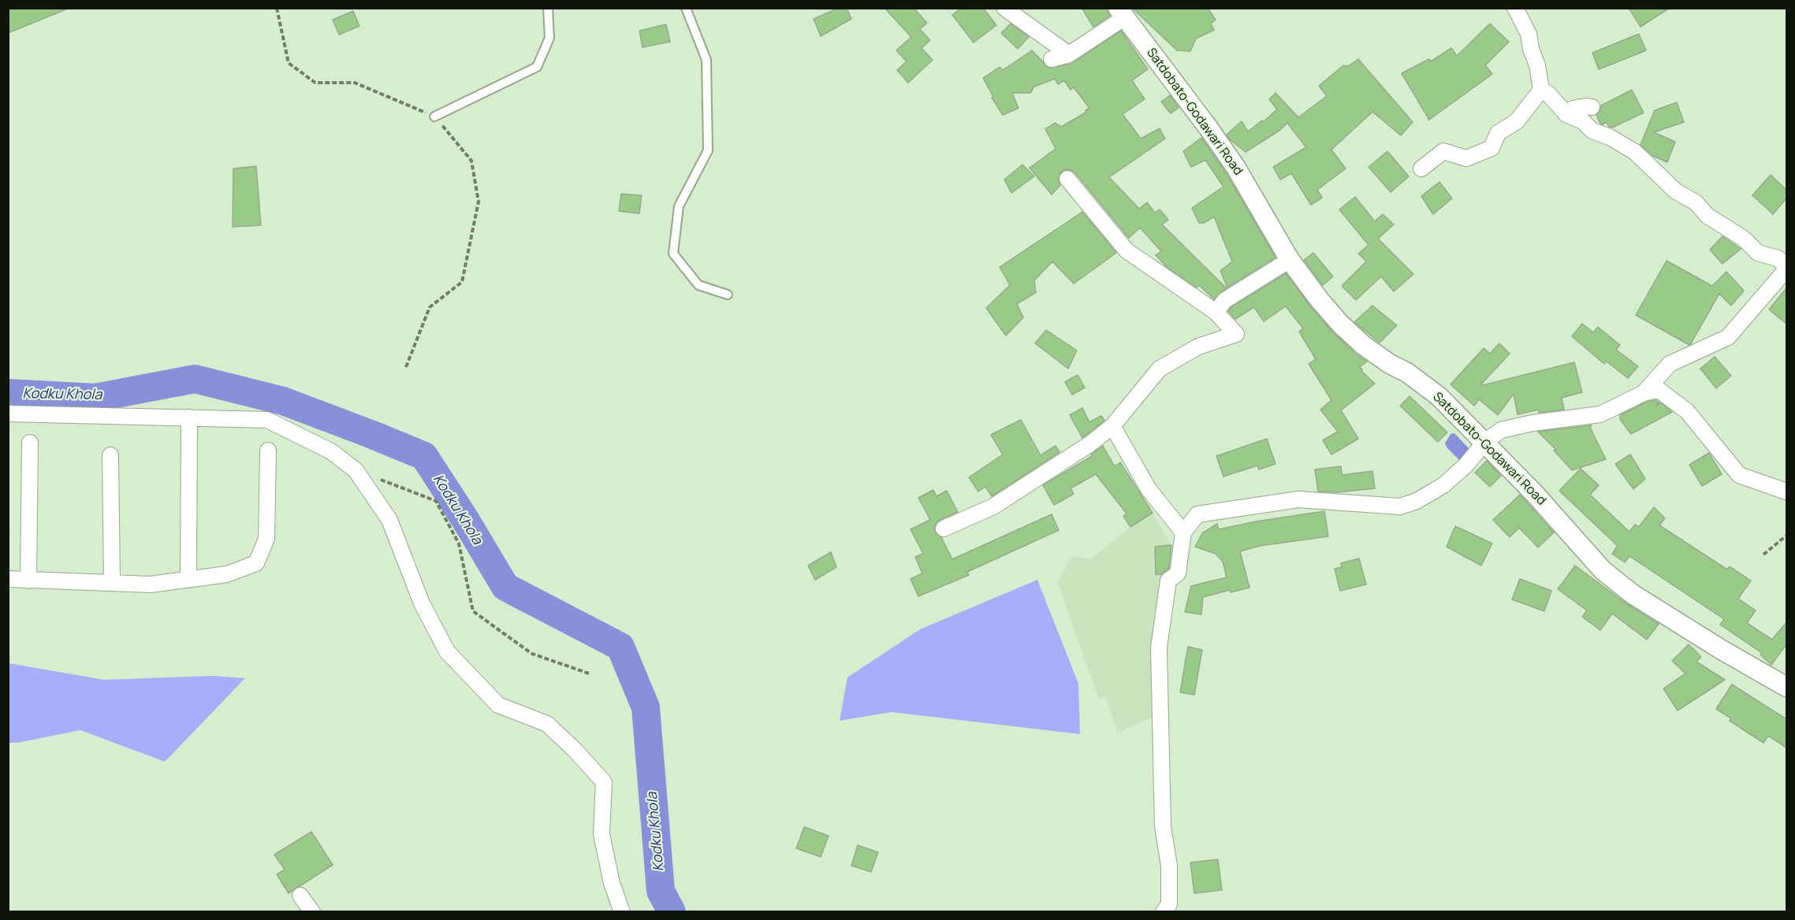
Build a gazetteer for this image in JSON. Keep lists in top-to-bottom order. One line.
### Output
{"streets":{"street":["Satdobato-Godawari Road"]},"water":["Kodku Khola"]}
